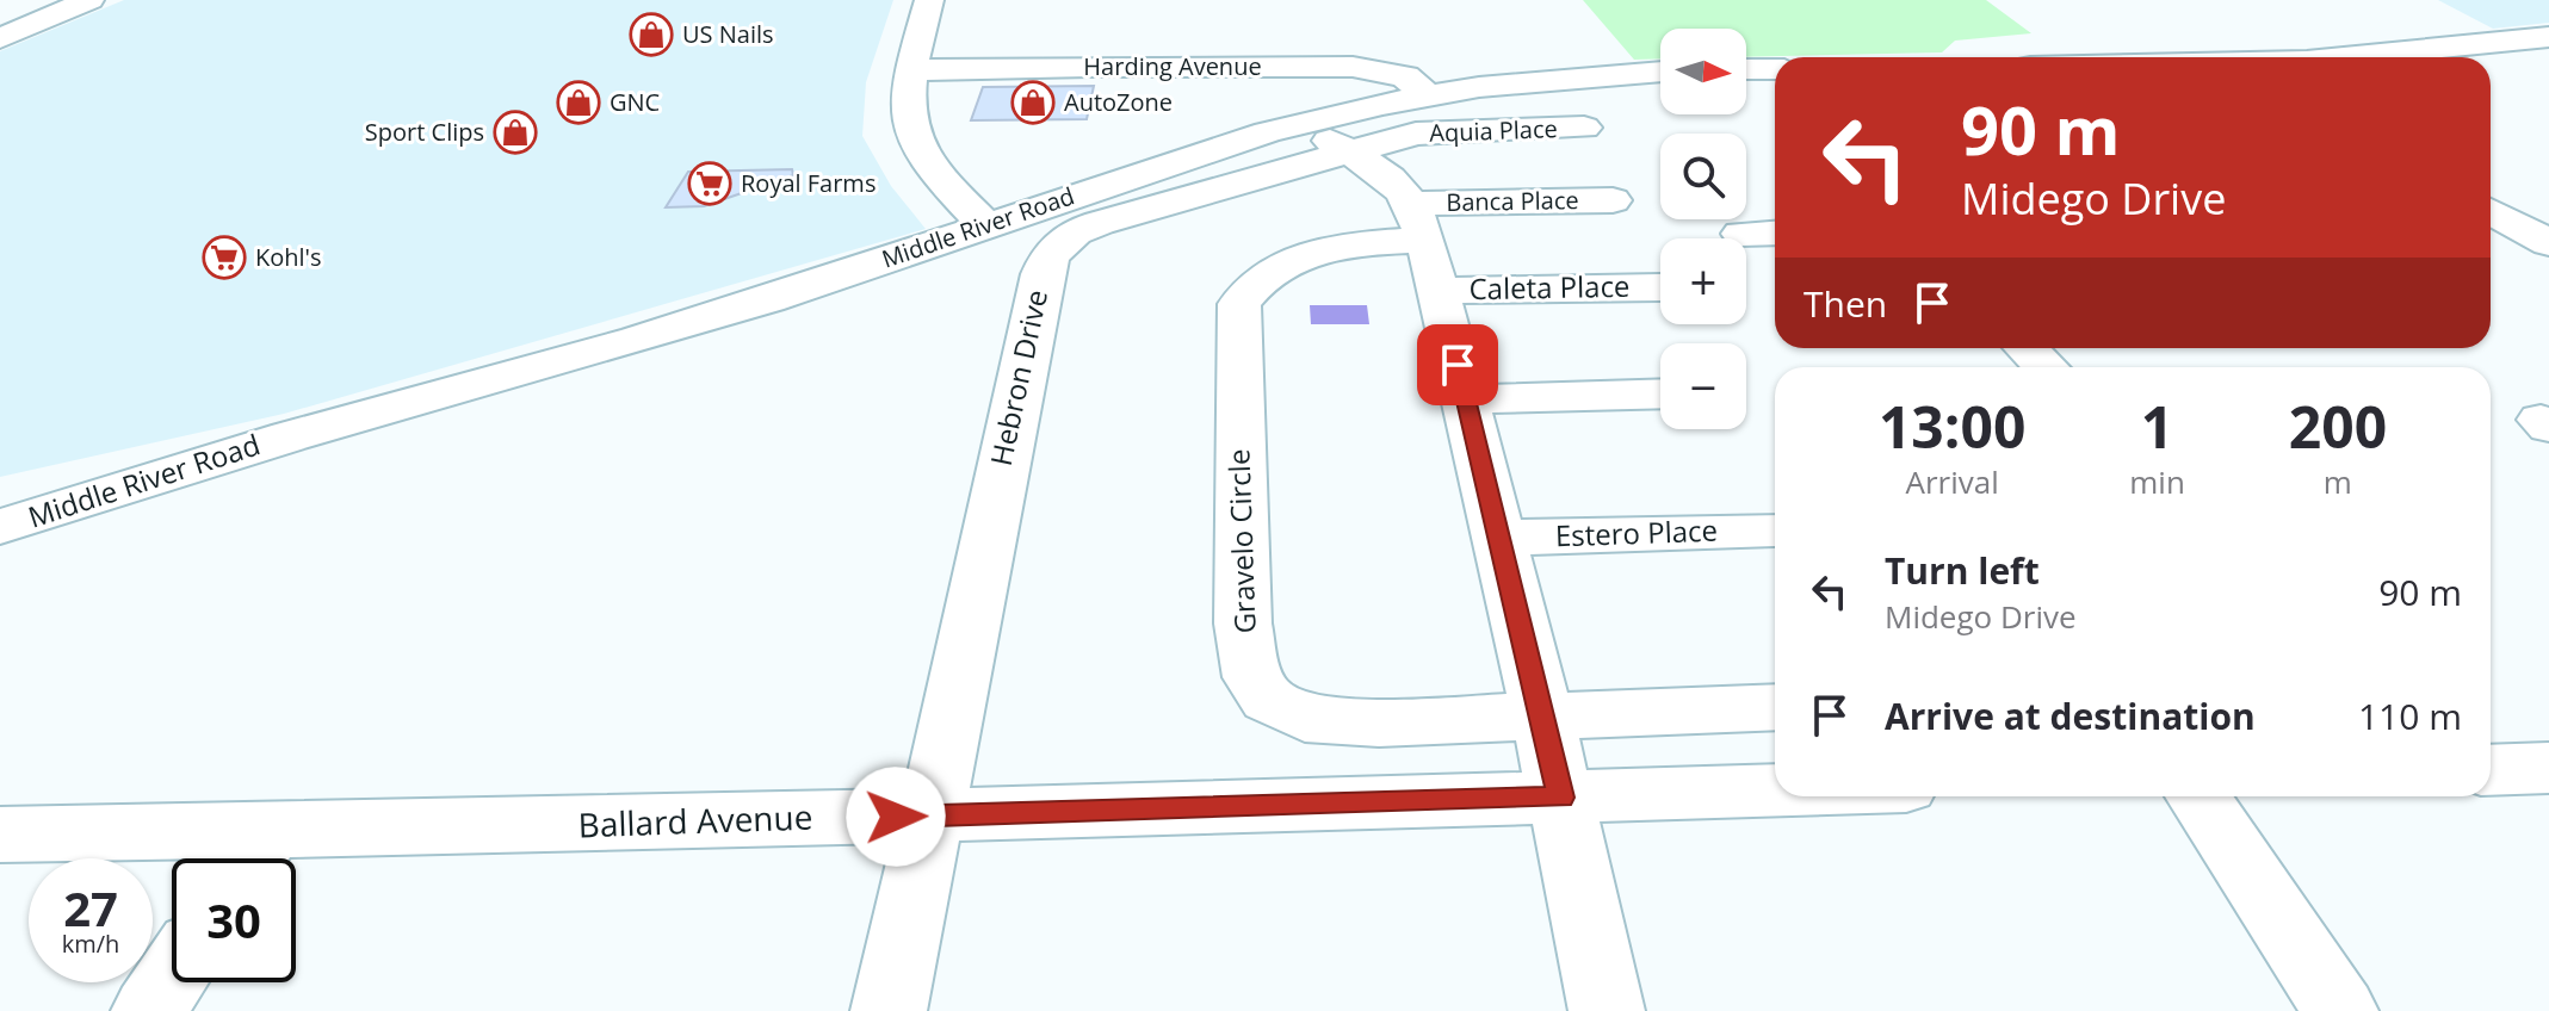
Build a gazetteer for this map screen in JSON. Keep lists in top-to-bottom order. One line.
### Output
{"streets":{"street":["Harding Avenue","Aquia Place","Banca Place","Middle River Road","Caleta Place","Hebron Drive","Estero Place","Gravelo Circle","Ballard Avenue"]},"crossings":[["Harding Avenue","Middle River Road"],["Aquia Place","Hebron Drive"],["Banca Place","Gravelo Circle"],["Hebron Drive","Ballard Avenue"]],"places":{"shop":["US Nails","GNC","AutoZone","Sport Clips"],"supermarket":["Royal Farms","Kohl's"]},"north":"right","page":{"map_buttons":["+","−"],"turn":["90 m","Midego Drive"],"then":"Then","eta":["13:00","Arrival","1","min","200","m"],"list":[{"name":"Turn left","note":"Midego Drive","value":"90 m"},{"name":"Arrive at destination","value":"110 m"}],"speed":"27 km/h","limit":"30"}}
